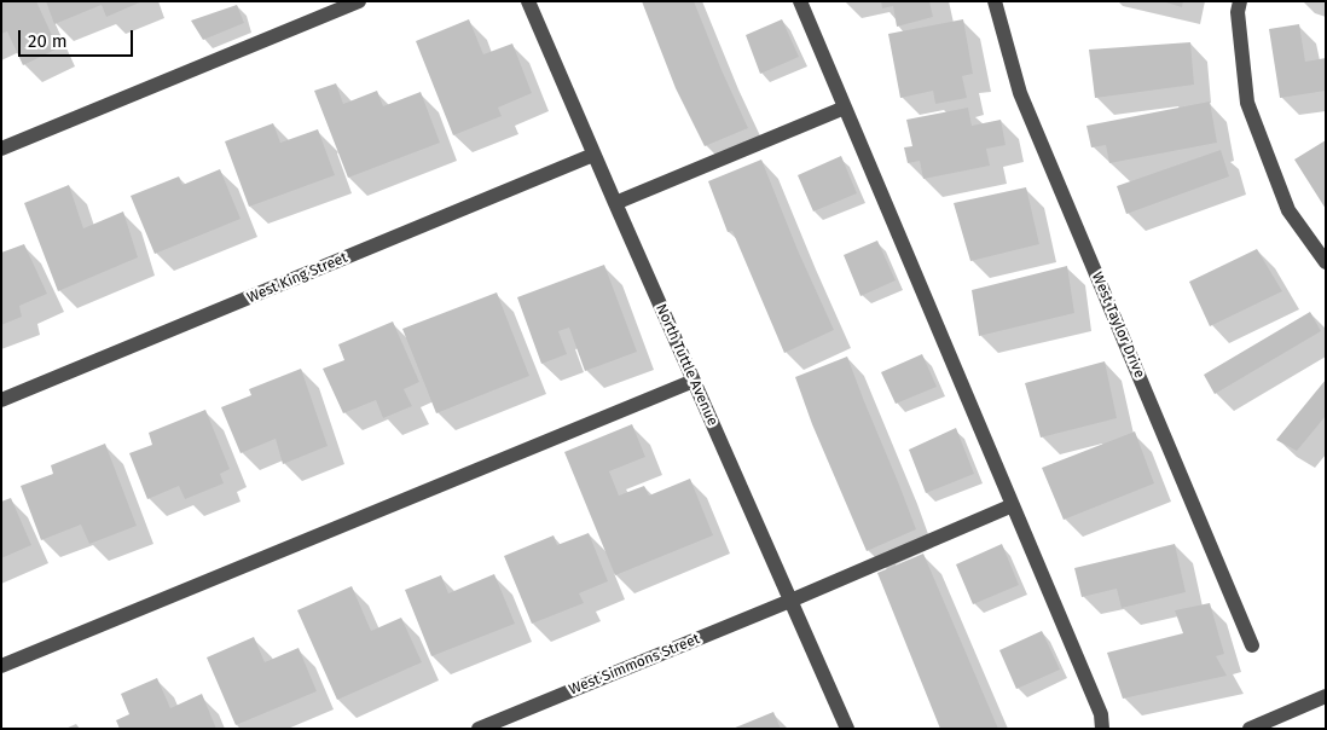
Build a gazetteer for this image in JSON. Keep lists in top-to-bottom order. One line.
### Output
{"streets":{"street":["West King Street","West Taylor Drive","North Tuttle Avenue","West Simmons Street"]},"crossings":[["West King Street","North Tuttle Avenue"],["North Tuttle Avenue","West Simmons Street"]],"scale_bar":"20 m"}
